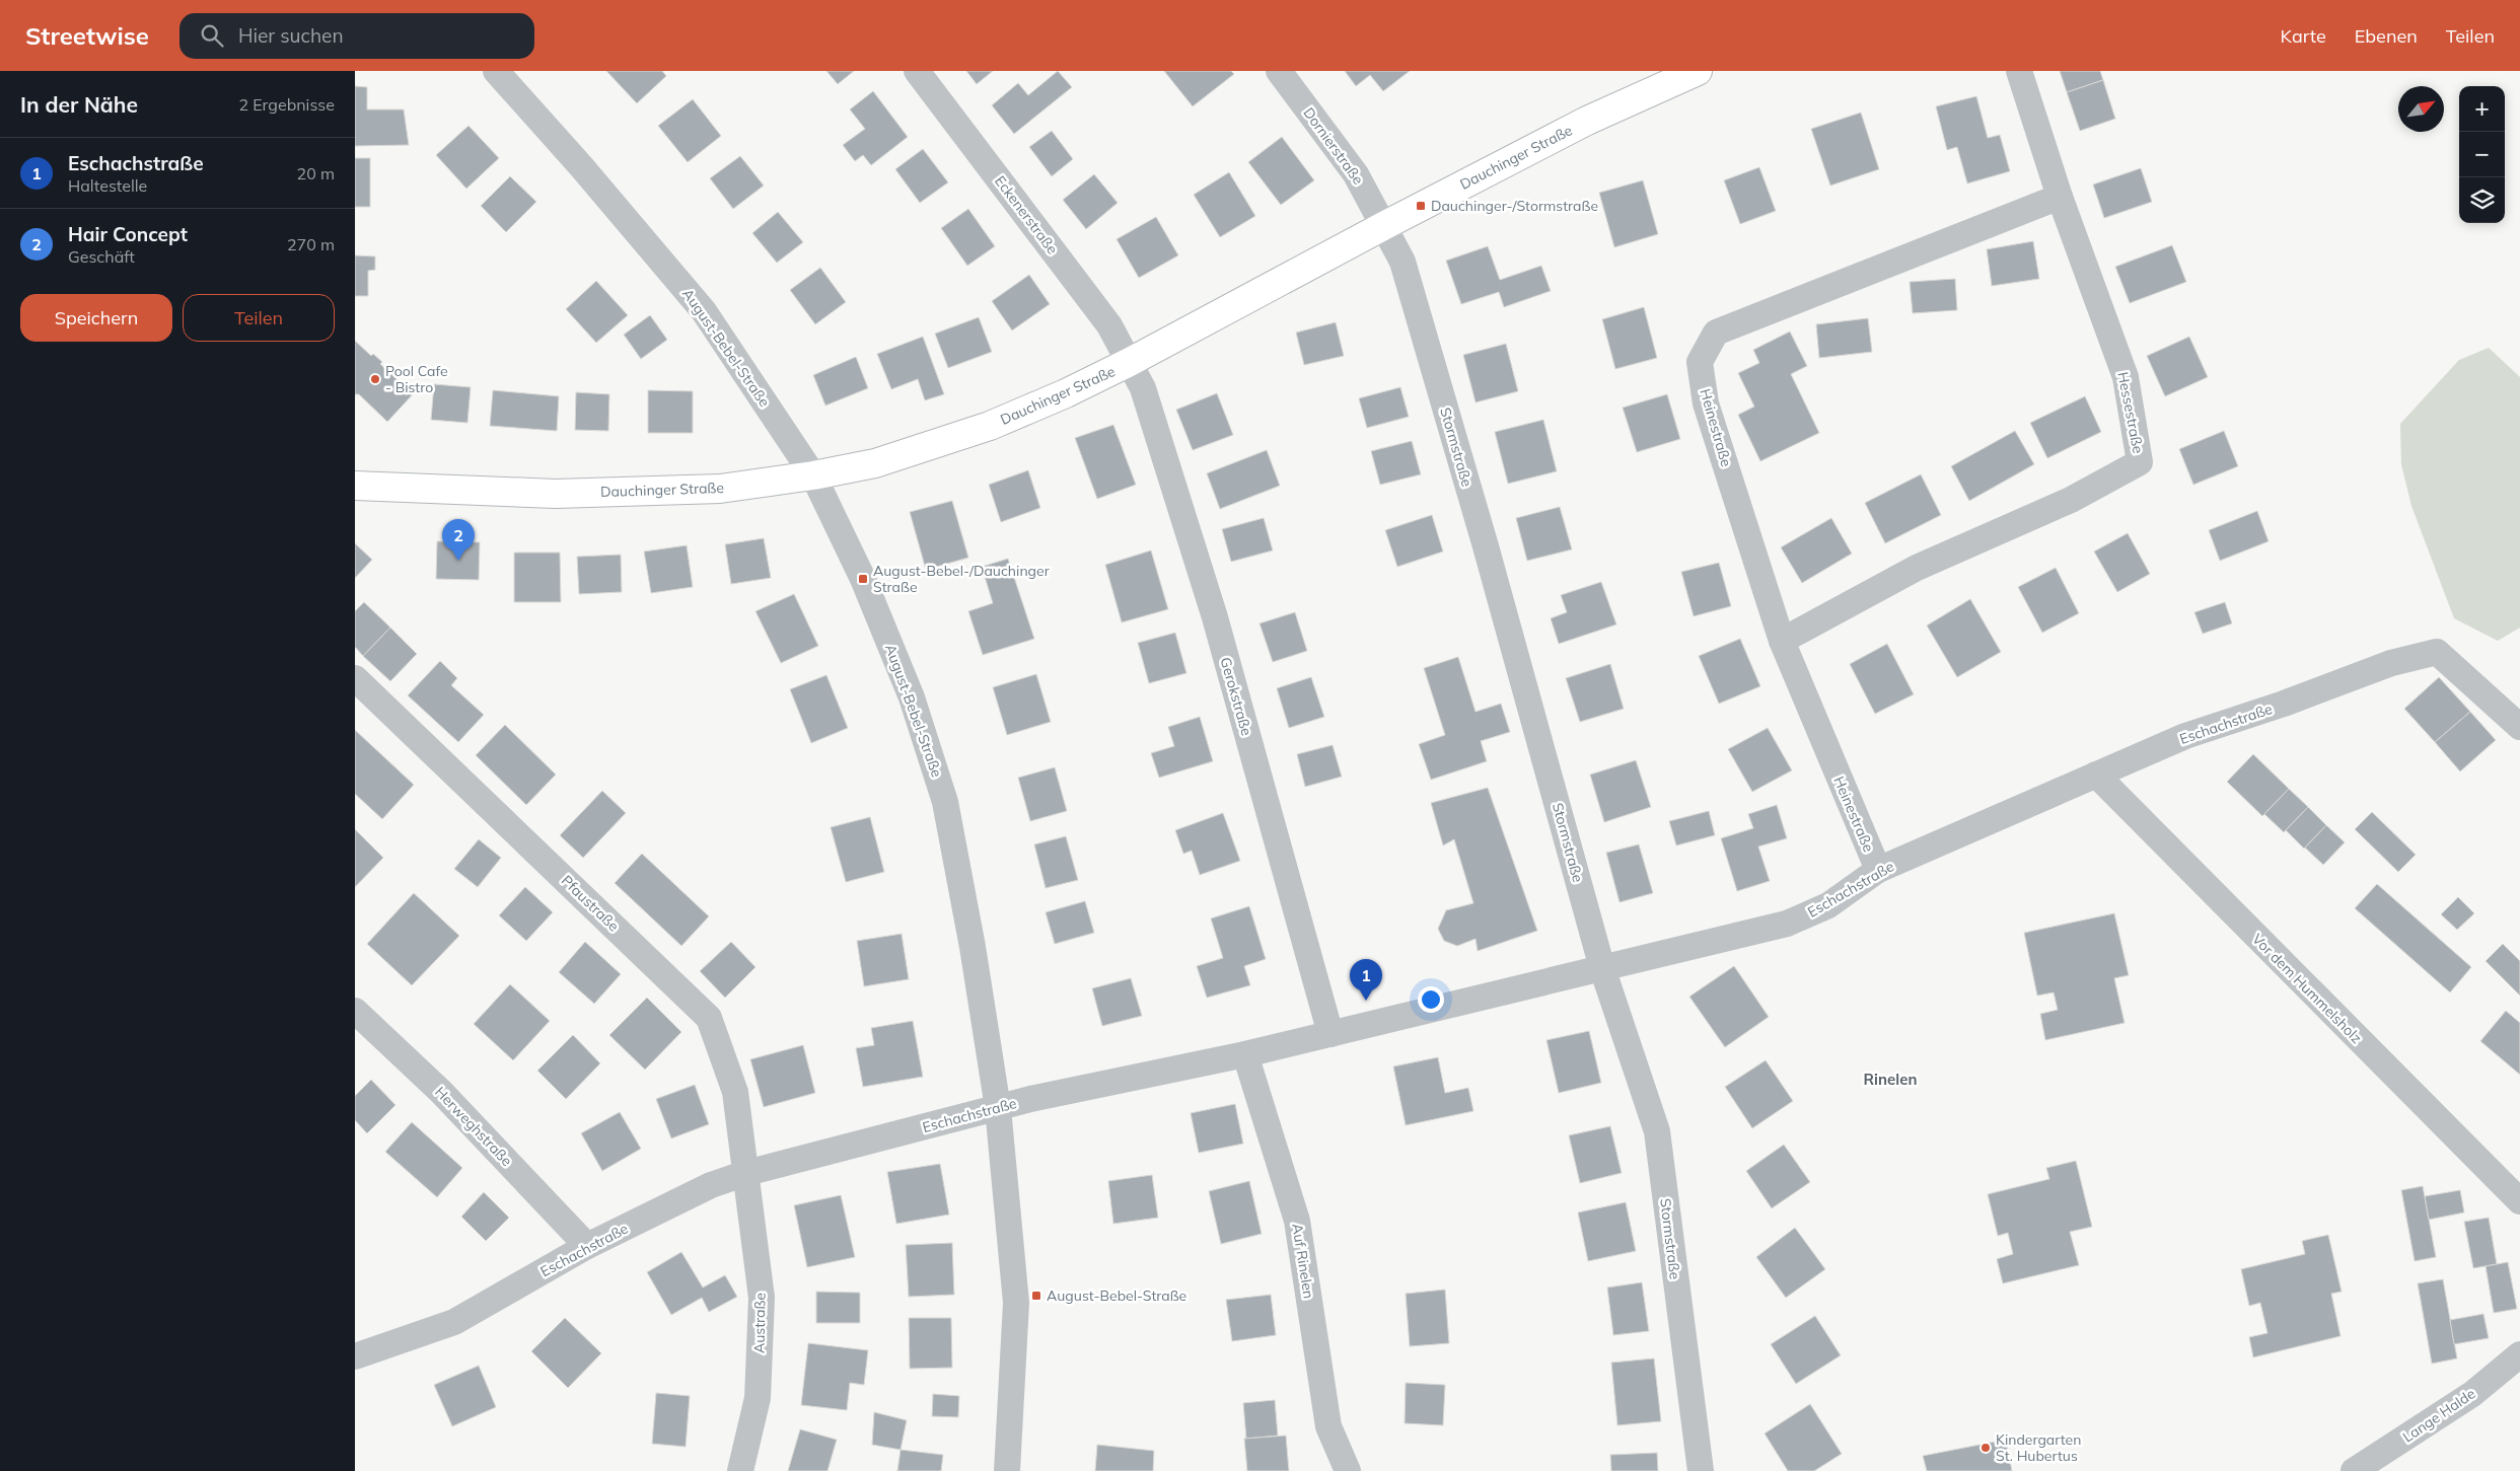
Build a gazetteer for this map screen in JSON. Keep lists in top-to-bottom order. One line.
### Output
{"streets":{"main road":["Dauchinger Straße"],"street":["Dornierstraße","Eckenerstraße","August-Bebel-Straße","Hessestraße","Heinestraße","Stormstraße","Gerokstraße","Eschachstraße","Pfaustraße","Vor dem Hummelsholz","Herweghstraße","Auf Rinelen","Austraße","Lange Halde"]},"crossings":[["Dornierstraße","Dauchinger Straße"],["Dornierstraße","Stormstraße"],["Dauchinger Straße","Eckenerstraße"],["Dauchinger Straße","August-Bebel-Straße"],["Dauchinger Straße","Stormstraße"],["Dauchinger Straße","Gerokstraße"],["Eckenerstraße","Gerokstraße"],["August-Bebel-Straße","Eschachstraße"],["Hessestraße","Heinestraße"],["Heinestraße","Eschachstraße"],["Stormstraße","Eschachstraße"],["Gerokstraße","Eschachstraße"],["Eschachstraße","Pfaustraße"],["Eschachstraße","Vor dem Hummelsholz"],["Eschachstraße","Herweghstraße"],["Eschachstraße","Auf Rinelen"],["Eschachstraße","Austraße"],["Pfaustraße","Austraße"]],"districts":["Rinelen"],"places":{"transit":["Dauchinger-/Stormstraße","August-Bebel-/Dauchinger Straße","August-Bebel-Straße"],"other":["Pool Cafe - Bistro","Kindergarten St. Hubertus"]},"north":"top right","page":{"header":"Streetwise","search":"Hier suchen","nav":["Karte","Ebenen","Teilen"],"heading":["In der Nähe","2 Ergebnisse"],"map_buttons":["+","−"],"list":[{"mark":"1","name":"Eschachstraße","note":"Haltestelle","value":"20 m"},{"mark":"2","name":"Hair Concept","note":"Geschäft","value":"270 m"}],"buttons":["Speichern","Teilen"],"pins":["2","1"]}}
